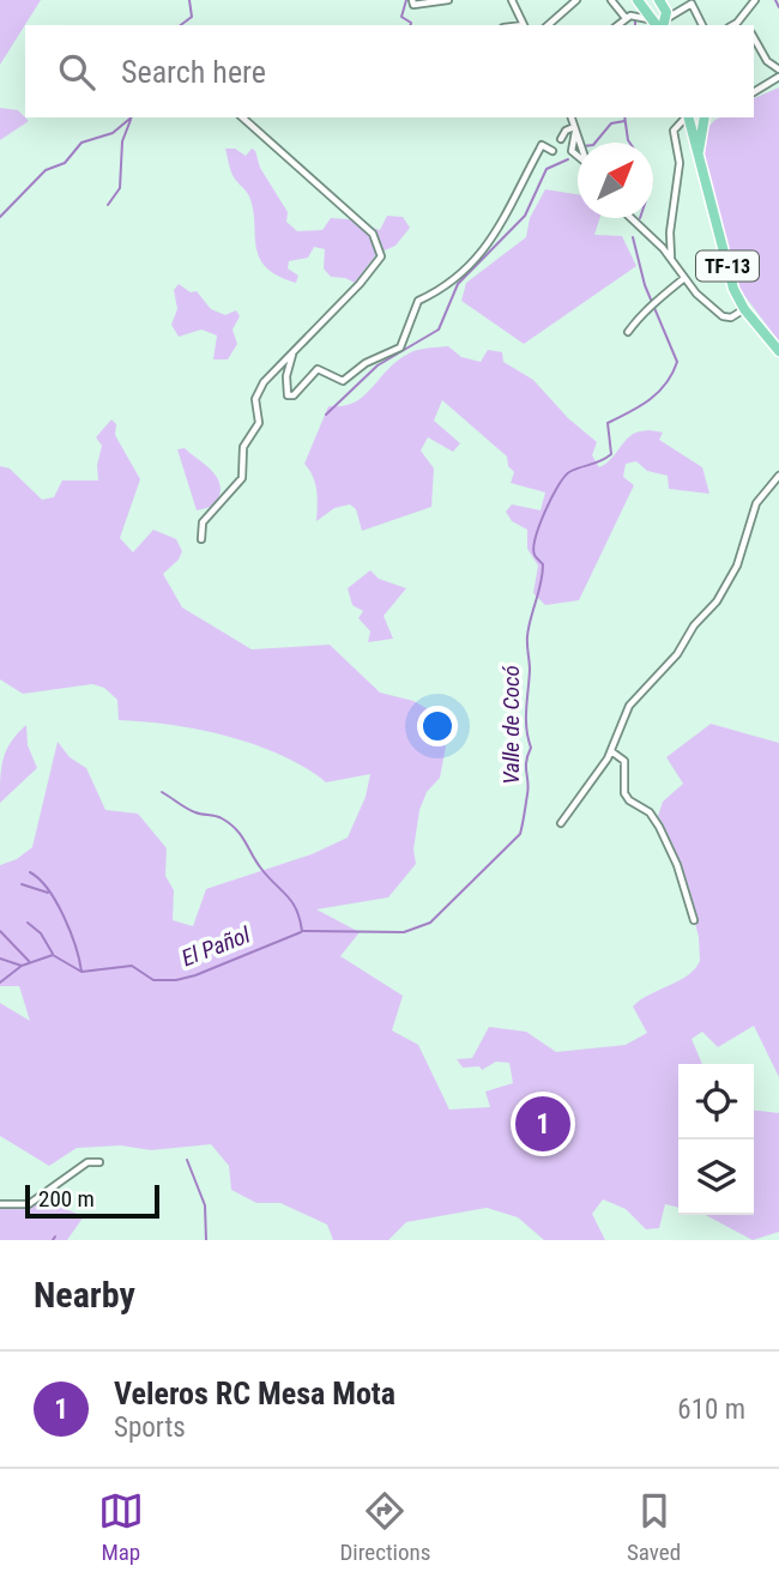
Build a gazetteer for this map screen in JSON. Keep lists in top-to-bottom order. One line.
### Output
{"streets":{"main road":["TF-13"]},"water":["Valle de Cocó","El Pañol"],"scale_bar":"200 m","north":"top right","page":{"search":"Search here","pins":"1","scale":"200 m","heading":"Nearby","list":[{"mark":"1","name":"Veleros RC Mesa Mota","note":"Sports","value":"610 m"}],"nav":["Map","Directions","Saved"]}}
